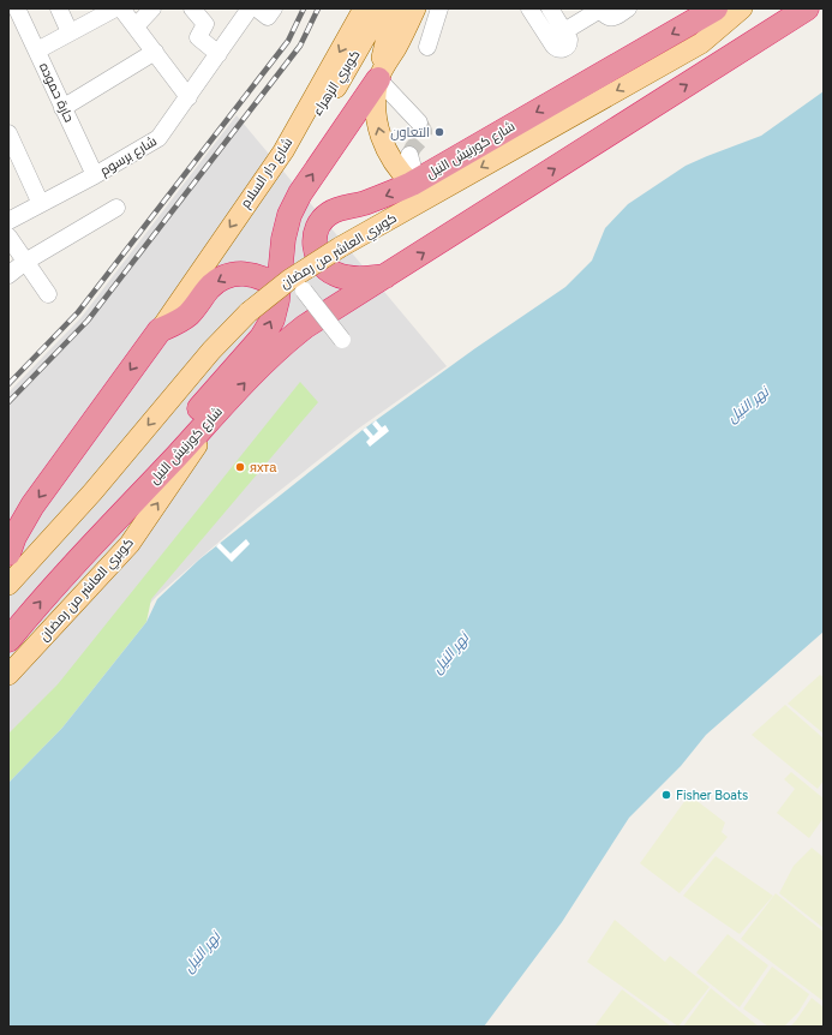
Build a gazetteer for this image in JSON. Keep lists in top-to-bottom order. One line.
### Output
{"streets":{"highway":["شارع كورنيش النيل"],"main road":["كوبري الزهراء","شارع دار السلام","كوبري العاشر من رمضان"],"street":["حارة حموده","شارع برسوم"]},"crossings":[["كوبري الزهراء","شارع دار السلام"],["حارة حموده","شارع برسوم"],["شارع كورنيش النيل","كوبري العاشر من رمضان"]],"one_way":["شارع دار السلام"],"water":["نهر النيل"],"places":["التعاون","яхта","Fisher Boats"]}
